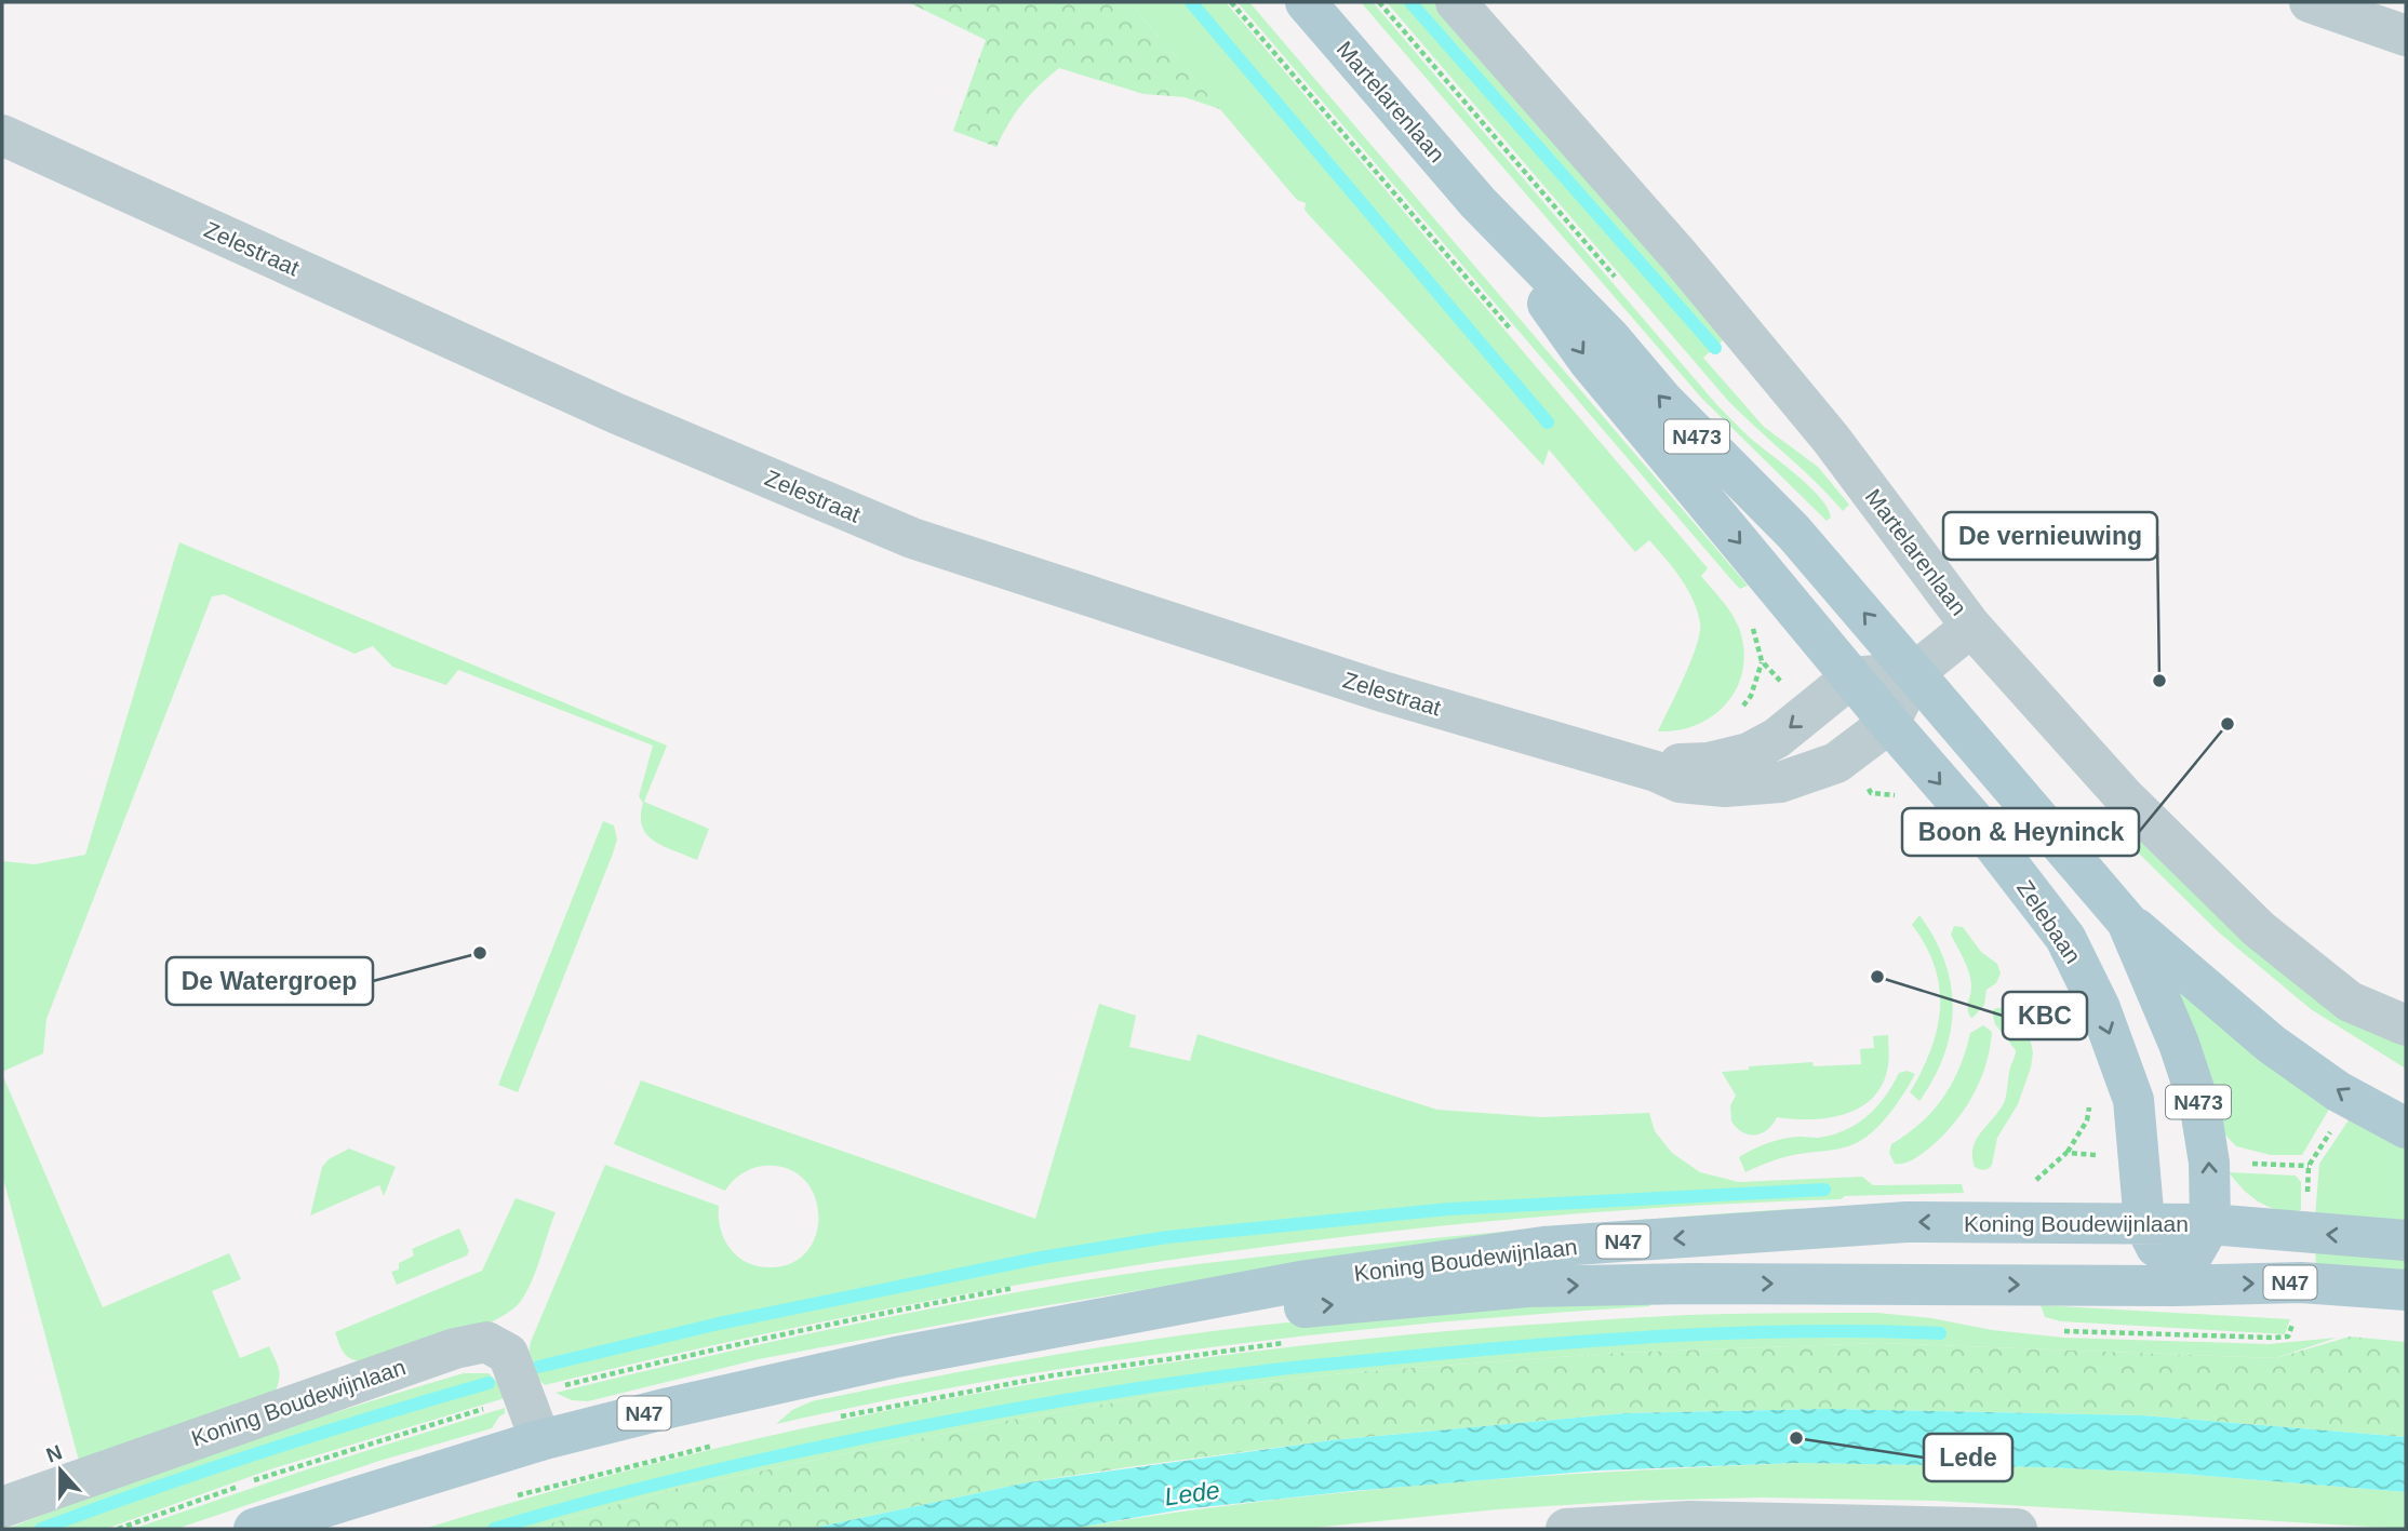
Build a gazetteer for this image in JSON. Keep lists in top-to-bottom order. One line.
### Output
{"streets":{"main road":["Martelarenlaan","N473","Zelebaan","Koning Boudewijnlaan","N47"],"street":["Zelestraat"]},"crossings":[["Martelarenlaan","Zelestraat"],["Martelarenlaan","N473"],["Martelarenlaan","Zelebaan"],["Zelestraat","N473"],["Zelestraat","Zelebaan"],["N473","Koning Boudewijnlaan"],["N473","N47"],["Zelebaan","Koning Boudewijnlaan"],["Zelebaan","N47"],["Koning Boudewijnlaan","N47"]],"water":["Lede"],"places":["De vernieuwing","Boon & Heyninck","De Watergroep","KBC","Lede"],"north":"top"}
